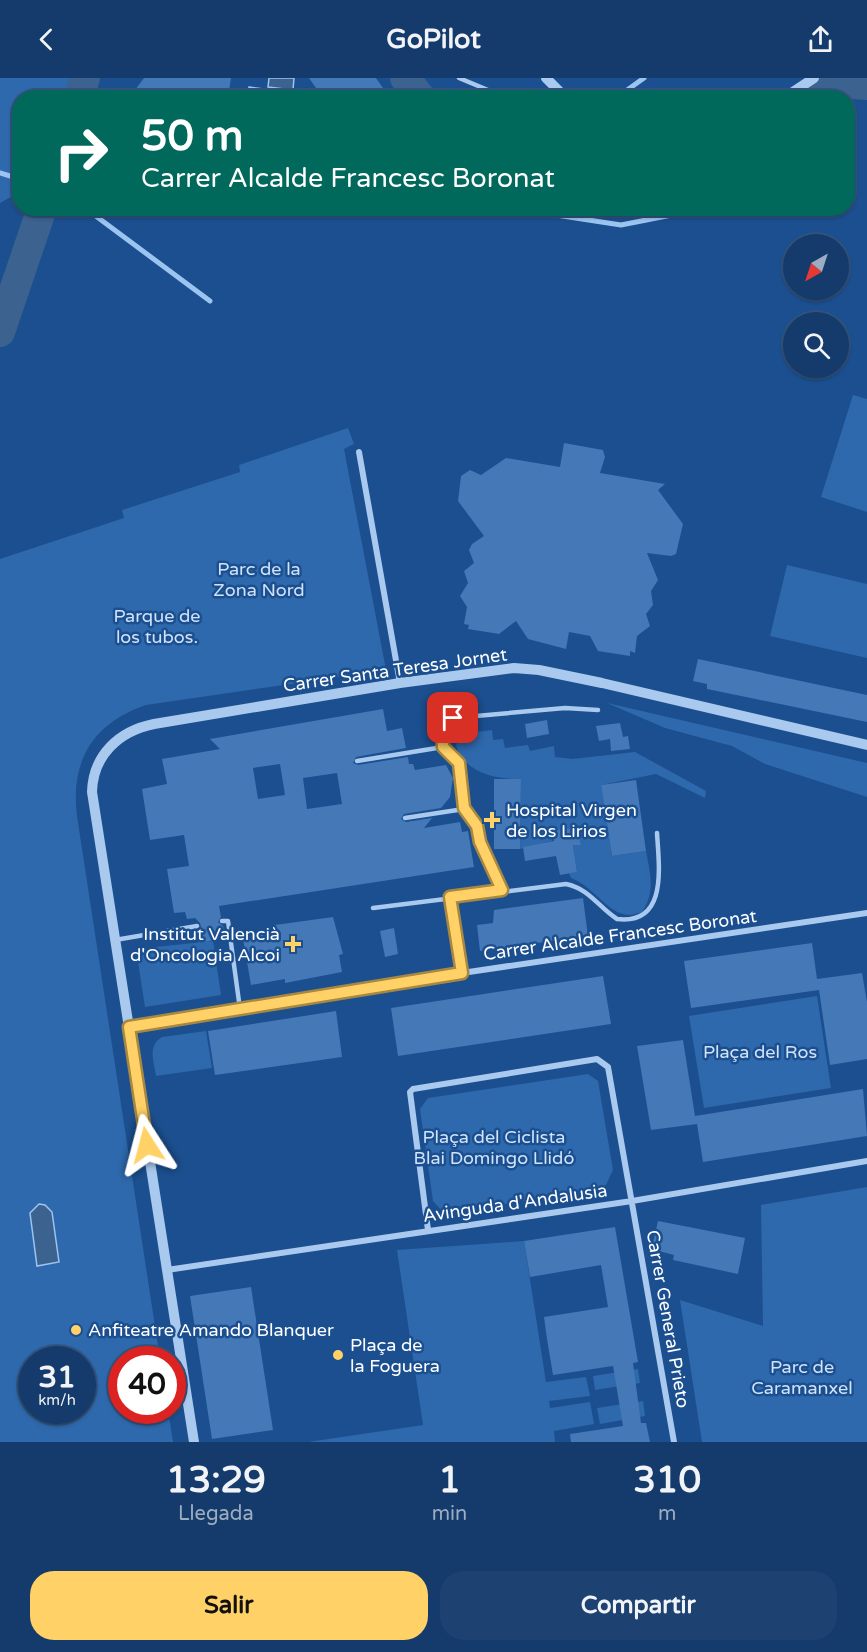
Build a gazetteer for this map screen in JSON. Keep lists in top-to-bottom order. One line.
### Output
{"streets":{"street":["Carrer Santa Teresa Jornet","Carrer Alcalde Francesc Boronat","Avinguda d'Andalusia","Carrer General Prieto"]},"crossings":[["Avinguda d'Andalusia","Carrer General Prieto"]],"parks":["Parc de la Zona Nord","Parque de los tubos.","Plaça del Ros","Plaça del Ciclista Blai Domingo Llidó","Parc de Caramanxel"],"places":{"health":["Hospital Virgen de los Lirios","Institut Valencià d'Oncologia Alcoi"],"other":["Anfiteatre Amando Blanquer","Plaça de la Foguera"]},"north":"bottom left","page":{"header":"GoPilot","turn":["50 m","Carrer Alcalde Francesc Boronat"],"speed":"31 km/h","limit":"40","eta":["13:29","Llegada","1","min","310","m"],"buttons":["Salir","Compartir"]}}
